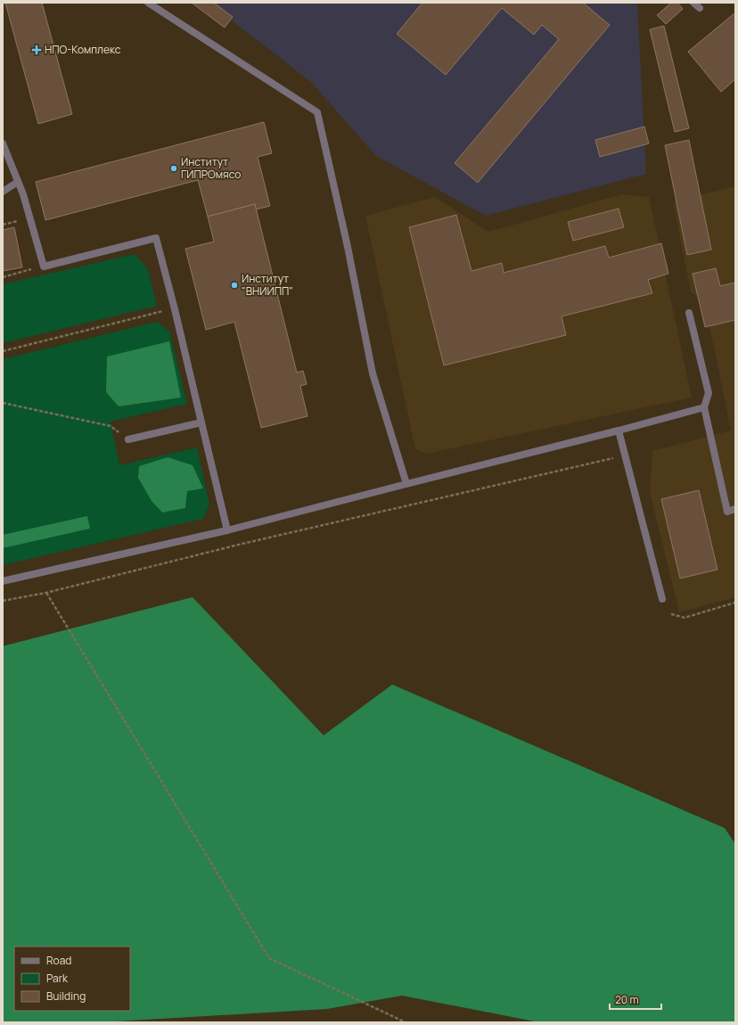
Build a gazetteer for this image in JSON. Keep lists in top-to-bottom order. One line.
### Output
{"places":{"health":["НПО-Комплекс"],"other":["Институт ГИПРОмясо","Институт \"ВНИИПП\""]},"legend":["Road","Park","Building"],"scale_bar":"20 m"}
